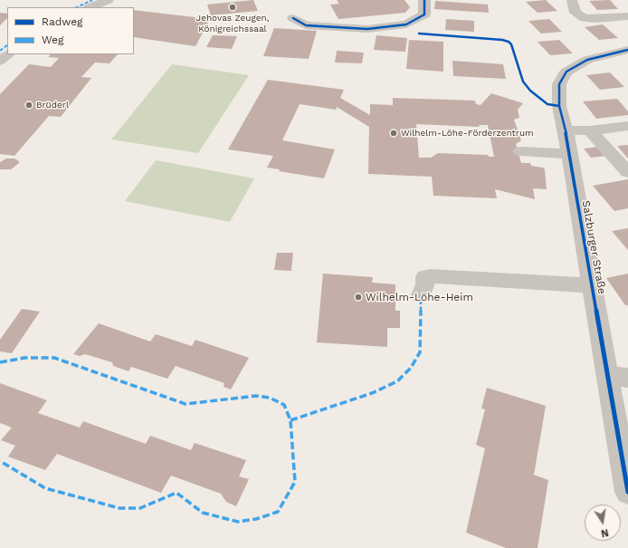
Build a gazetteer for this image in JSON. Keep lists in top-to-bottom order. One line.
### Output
{"streets":{"street":["Salzburger Straße"]},"places":["Jehovas Zeugen, Königreichssaal","Brüderl","Wilhelm-Löhe-Förderzentrum","Wilhelm-Löhe-Heim"],"legend":["Radweg","Weg"],"north":"bottom"}
